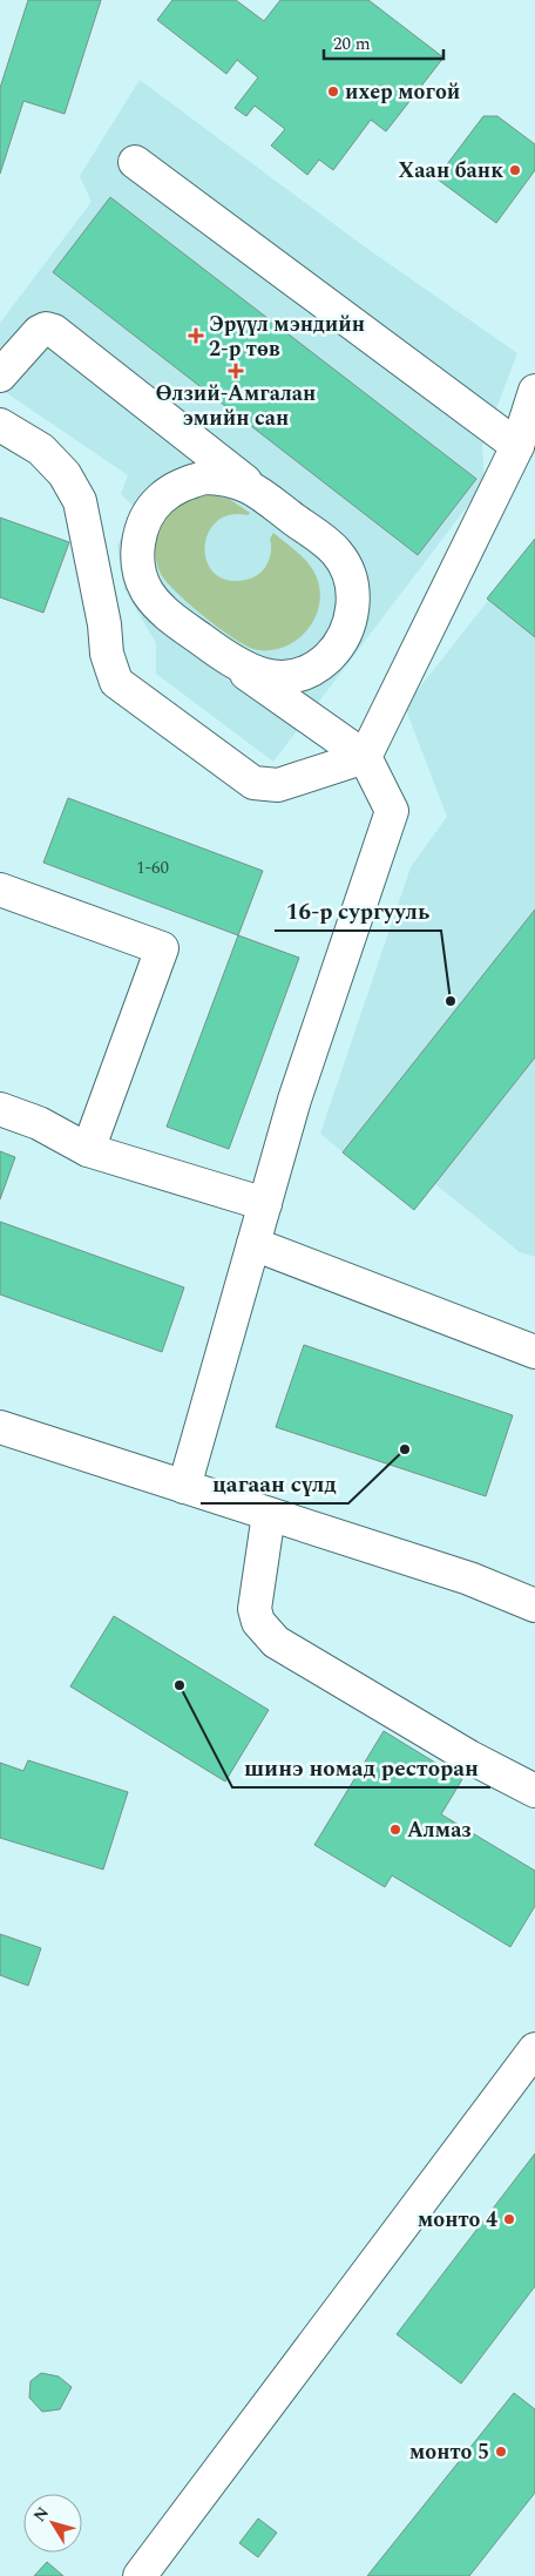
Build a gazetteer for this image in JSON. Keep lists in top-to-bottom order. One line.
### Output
{"places":{"other":["ихер могой","Хаан банк","16-р сургууль","цагаан сүлд","шинэ номад ресторан","Алмаз","монто 4","монто 5"],"health":["Эрүүл мэндийн 2-р төв","Өлзий-Амгалан эмийн сан"]},"house_numbers":["1-60"],"scale_bar":"20 m","north":"top left"}
